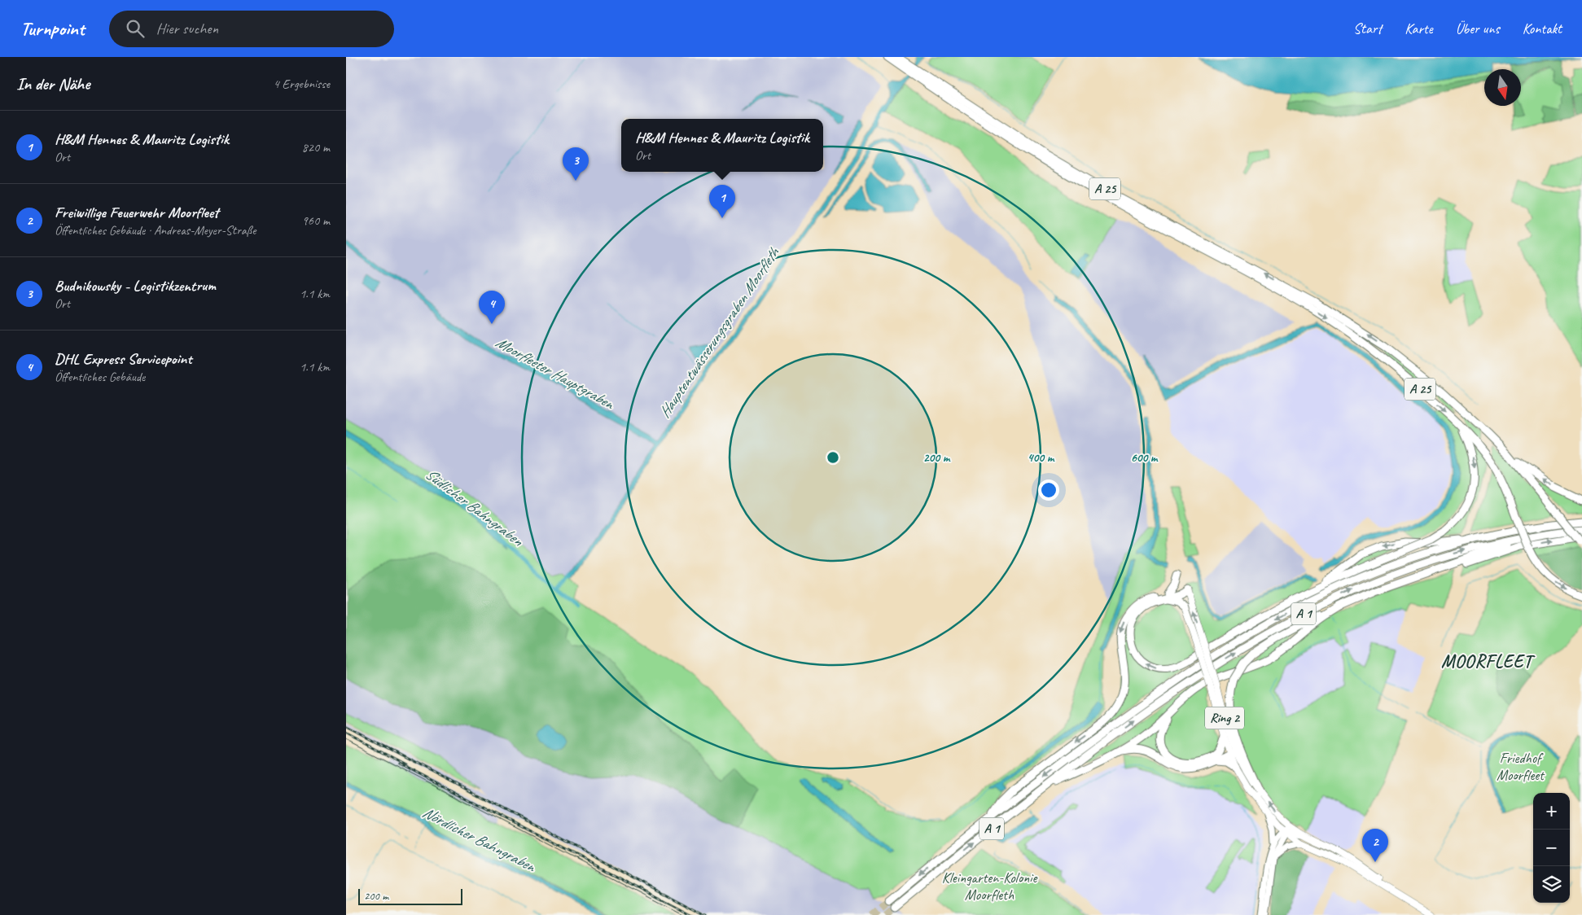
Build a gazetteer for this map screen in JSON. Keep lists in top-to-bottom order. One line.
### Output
{"streets":{"highway":["A 25","A 1"],"main road":["Ring 2"]},"districts":["MOORFLEET"],"water":["Hauptentwässerungsgraben Moorfleth","Moorfleeter Hauptgraben","Südlicher Bahngraben","Nördlicher Bahngraben"],"parks":["Friedhof Moorfleet","Kleingarten-Kolonie Moorfleth"],"scale_bar":"200 m","north":"bottom","page":{"header":"Turnpoint","search":"Hier suchen","nav":["Start","Karte","Über uns","Kontakt"],"heading":["In der Nähe","4 Ergebnisse"],"list":[{"mark":"1","name":"H&M Hennes & Mauritz Logistik","note":"Ort","value":"820 m"},{"mark":"2","name":"Freiwillige Feuerwehr Moorfleet","note":"Öffentliches Gebäude · Andreas-Meyer-Straße","value":"960 m"},{"mark":"3","name":"Budnikowsky - Logistikzentrum","note":"Ort","value":"1.1 km"},{"mark":"4","name":"DHL Express Servicepoint","note":"Öffentliches Gebäude","value":"1.1 km"}],"popup":["H&M Hennes & Mauritz Logistik","Ort"],"pins":["3","1","4","2"],"map_buttons":["+","−"],"scale":"200 m"},"rings":["200 m","400 m","600 m"]}
